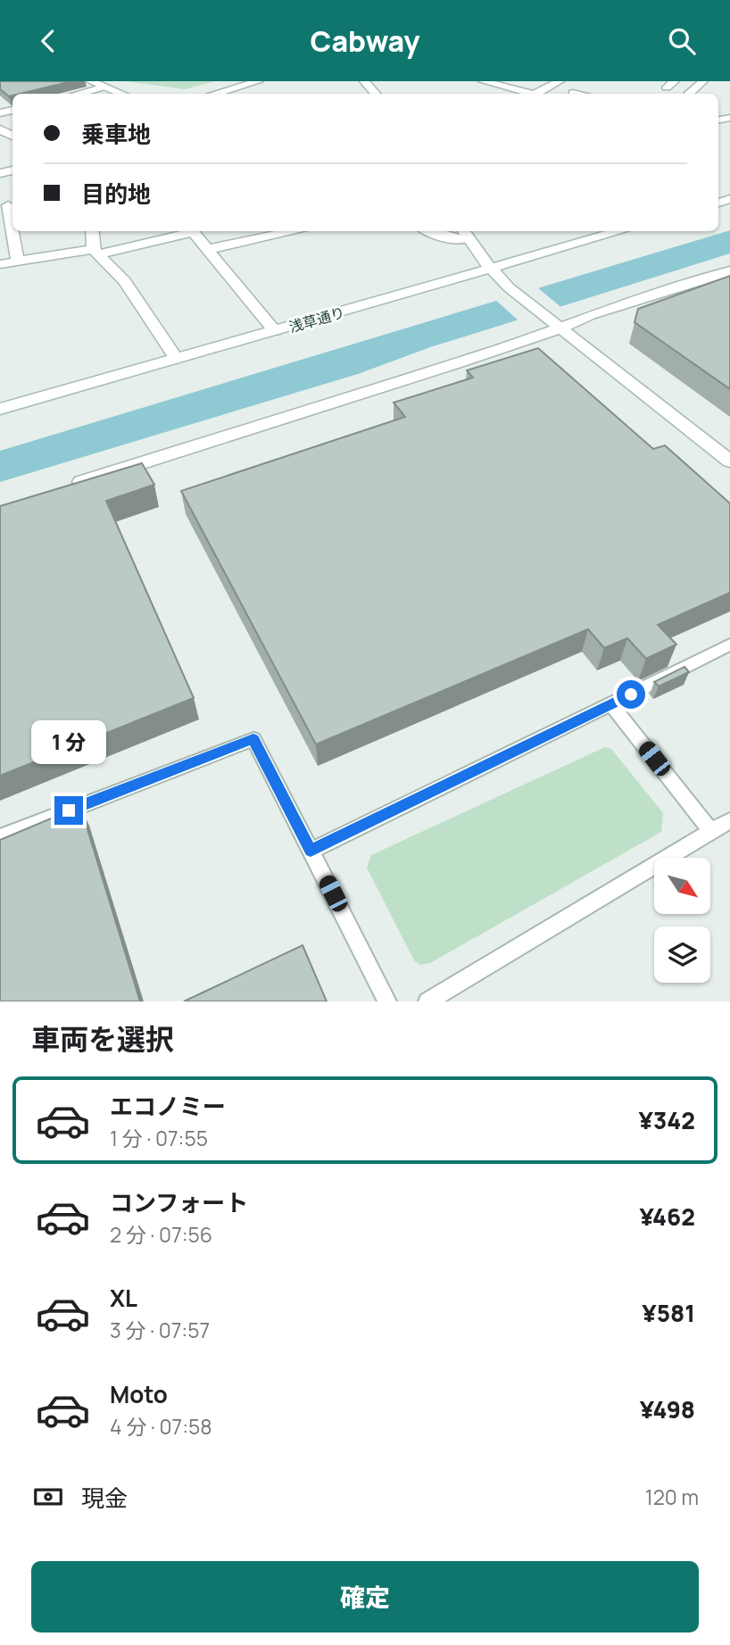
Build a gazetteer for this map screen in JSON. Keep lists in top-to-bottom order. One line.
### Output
{"streets":{"street":["浅草通り"]},"north":"bottom right","page":{"header":"Cabway","banner":["乗車地","目的地"],"bubble":"1 分","heading":"車両を選択","list":[{"name":"エコノミー","note":"1 分 · 07:55","value":"¥342"},{"name":"コンフォート","note":"2 分 · 07:56","value":"¥462"},{"name":"XL","note":"3 分 · 07:57","value":"¥581"},{"name":"Moto","note":"4 分 · 07:58","value":"¥498"}],"pay":["現金","120 m"],"buttons":"確定"}}
